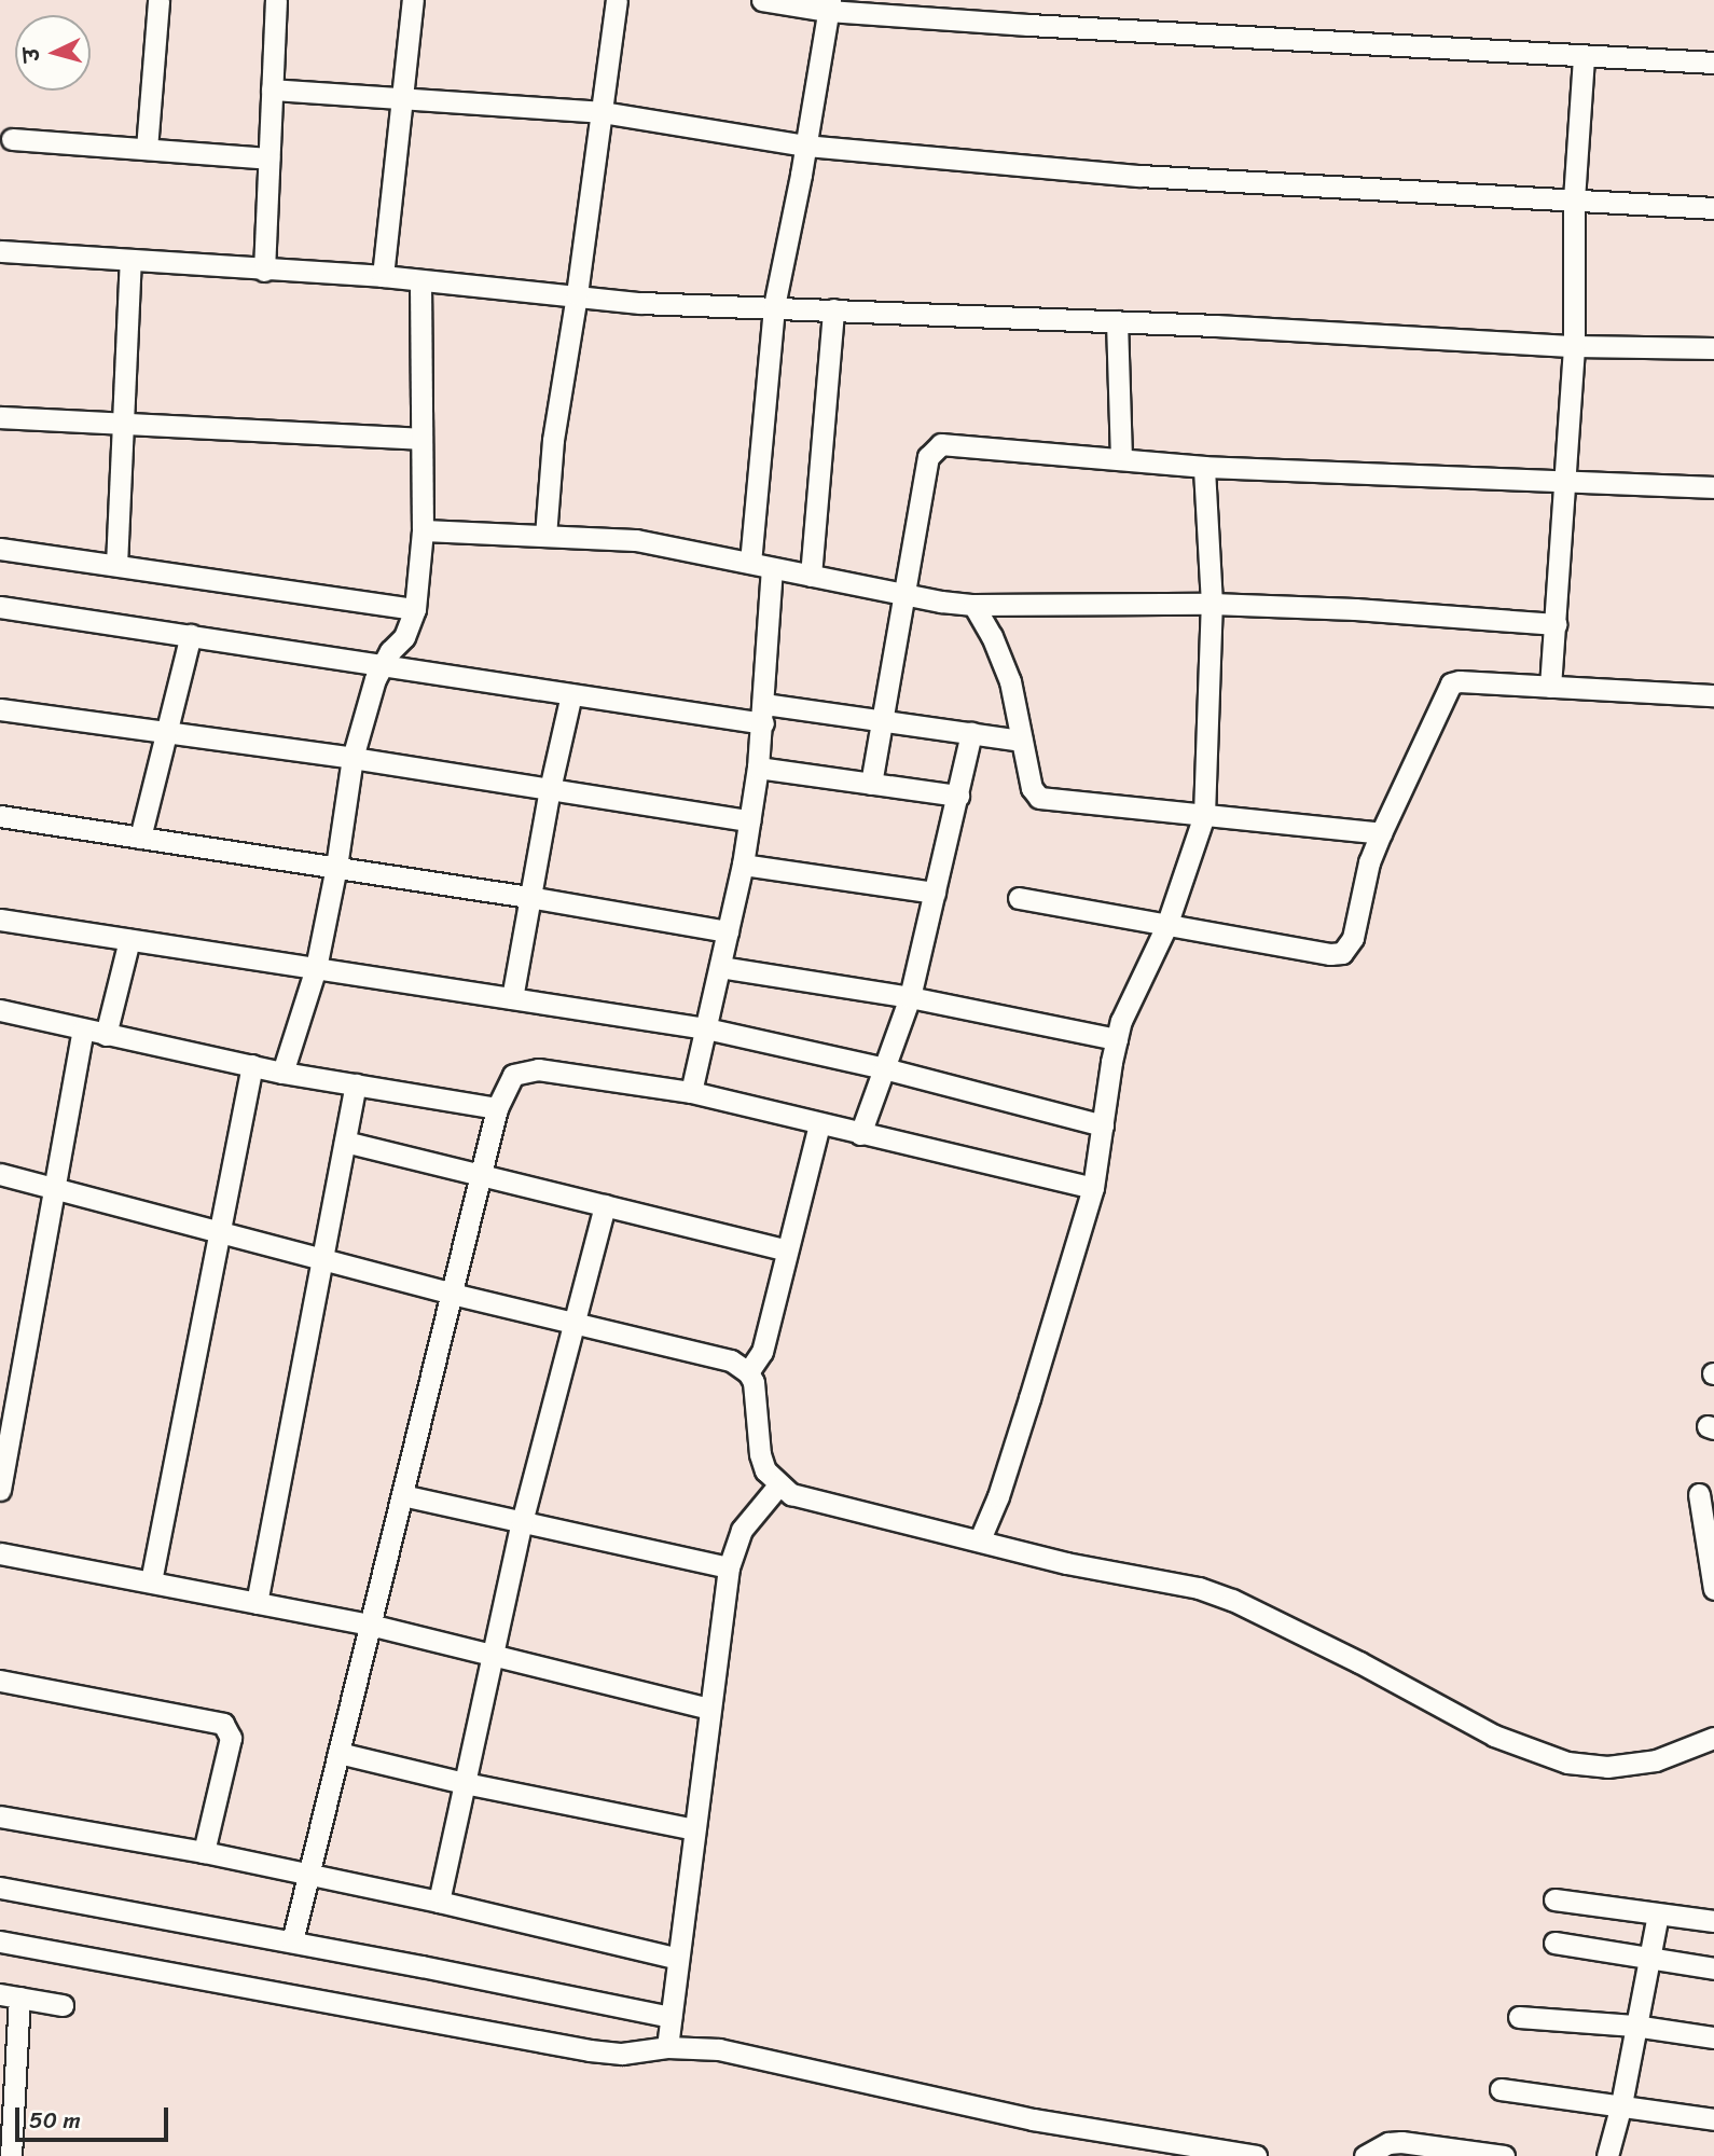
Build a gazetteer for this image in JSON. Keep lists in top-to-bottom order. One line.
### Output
{"scale_bar":"50 m","north":"left"}
